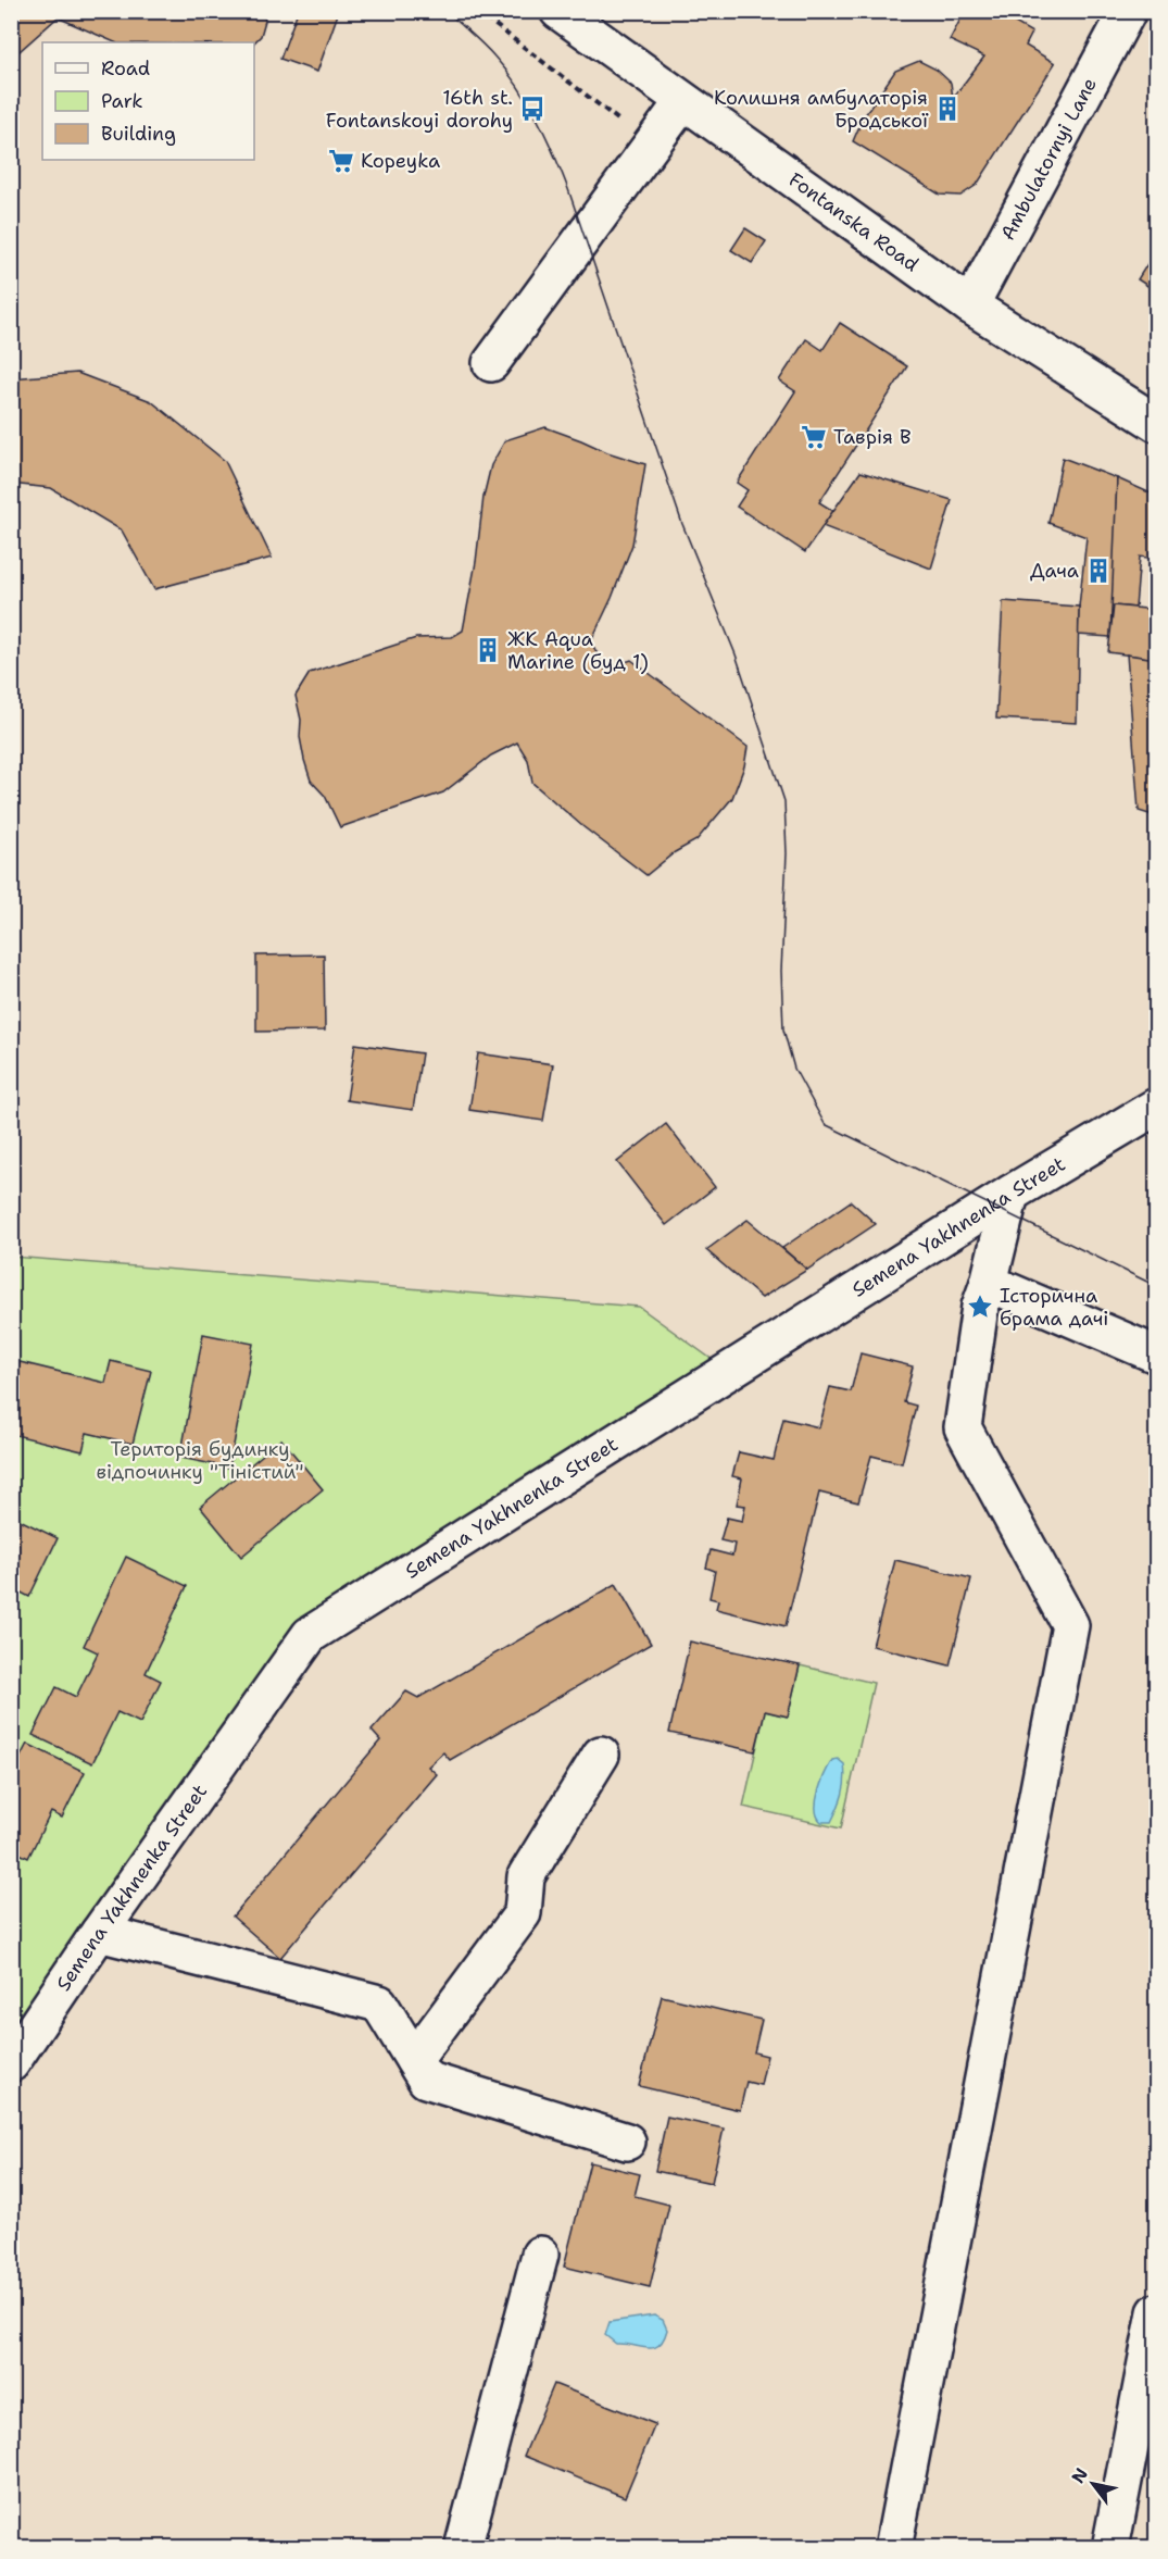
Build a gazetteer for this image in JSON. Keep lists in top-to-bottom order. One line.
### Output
{"streets":{"street":["Ambulatornyi Lane","Fontanska Road","Semena Yakhnenka Street"]},"crossings":[["Ambulatornyi Lane","Fontanska Road"]],"parks":["Територія будинку відпочинку \"Тіністий\""],"places":{"bus stop":["16th st. Fontanskoyi dorohy"],"building":["Колишня амбулаторія Бродської","Дача","ЖК Aqua Marine (буд 1)"],"supermarket":["Kopeyka","Таврія В"],"place":["Історична брама дачі"]},"legend":["Road","Park","Building"],"north":"top left"}
